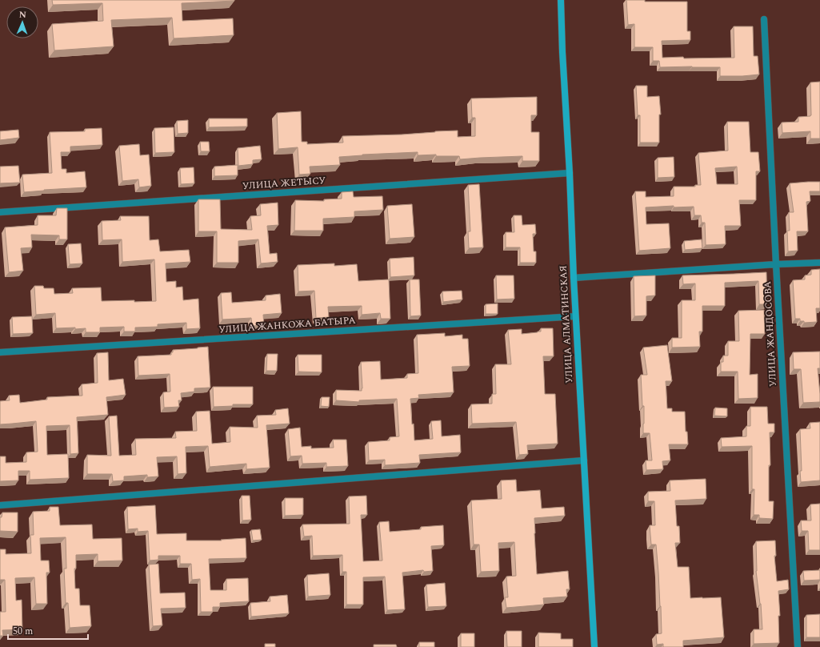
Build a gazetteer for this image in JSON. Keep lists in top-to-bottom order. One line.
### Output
{"streets":{"street":["УЛИЦА ЖЕТЫСУ","УЛИЦА АЛМАТИНСКАЯ","УЛИЦА ЖАНКОЖА БАТЫРА","УЛИЦА ЖАНДОСОВА"]},"crossings":[["УЛИЦА ЖЕТЫСУ","УЛИЦА АЛМАТИНСКАЯ"],["УЛИЦА АЛМАТИНСКАЯ","УЛИЦА ЖАНКОЖА БАТЫРА"]],"scale_bar":"50 m","north":"top"}
